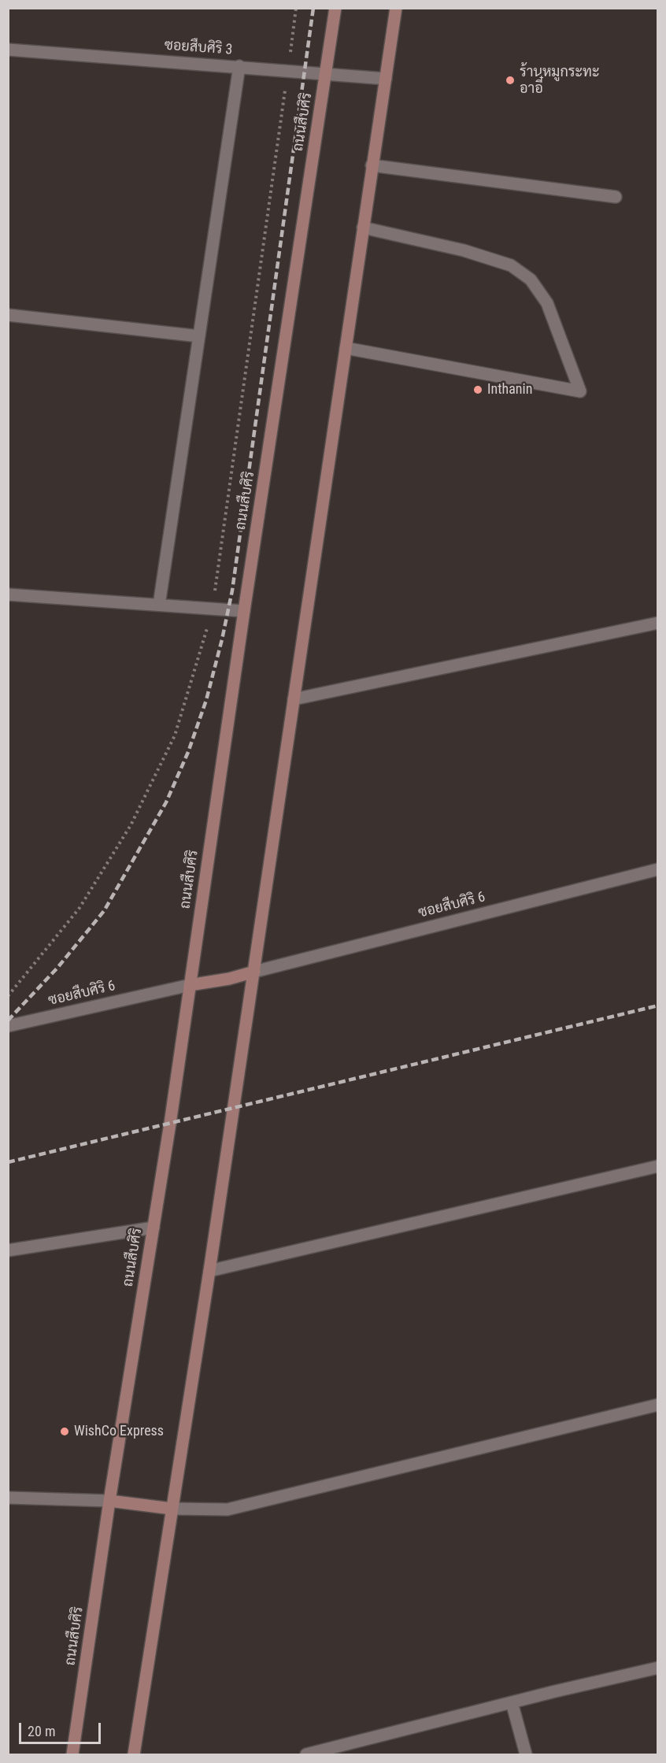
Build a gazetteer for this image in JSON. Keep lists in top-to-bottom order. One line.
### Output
{"streets":{"street":["ซอยสืบศิริ 3","ถนนสืบศิริ","ซอยสืบศิริ 6"]},"crossings":[["ซอยสืบศิริ 3","ถนนสืบศิริ"],["ถนนสืบศิริ","ซอยสืบศิริ 6"]],"places":["ร้านหมูกระทะ อาอี๋","Inthanin","WishCo Express"],"scale_bar":"20 m"}
